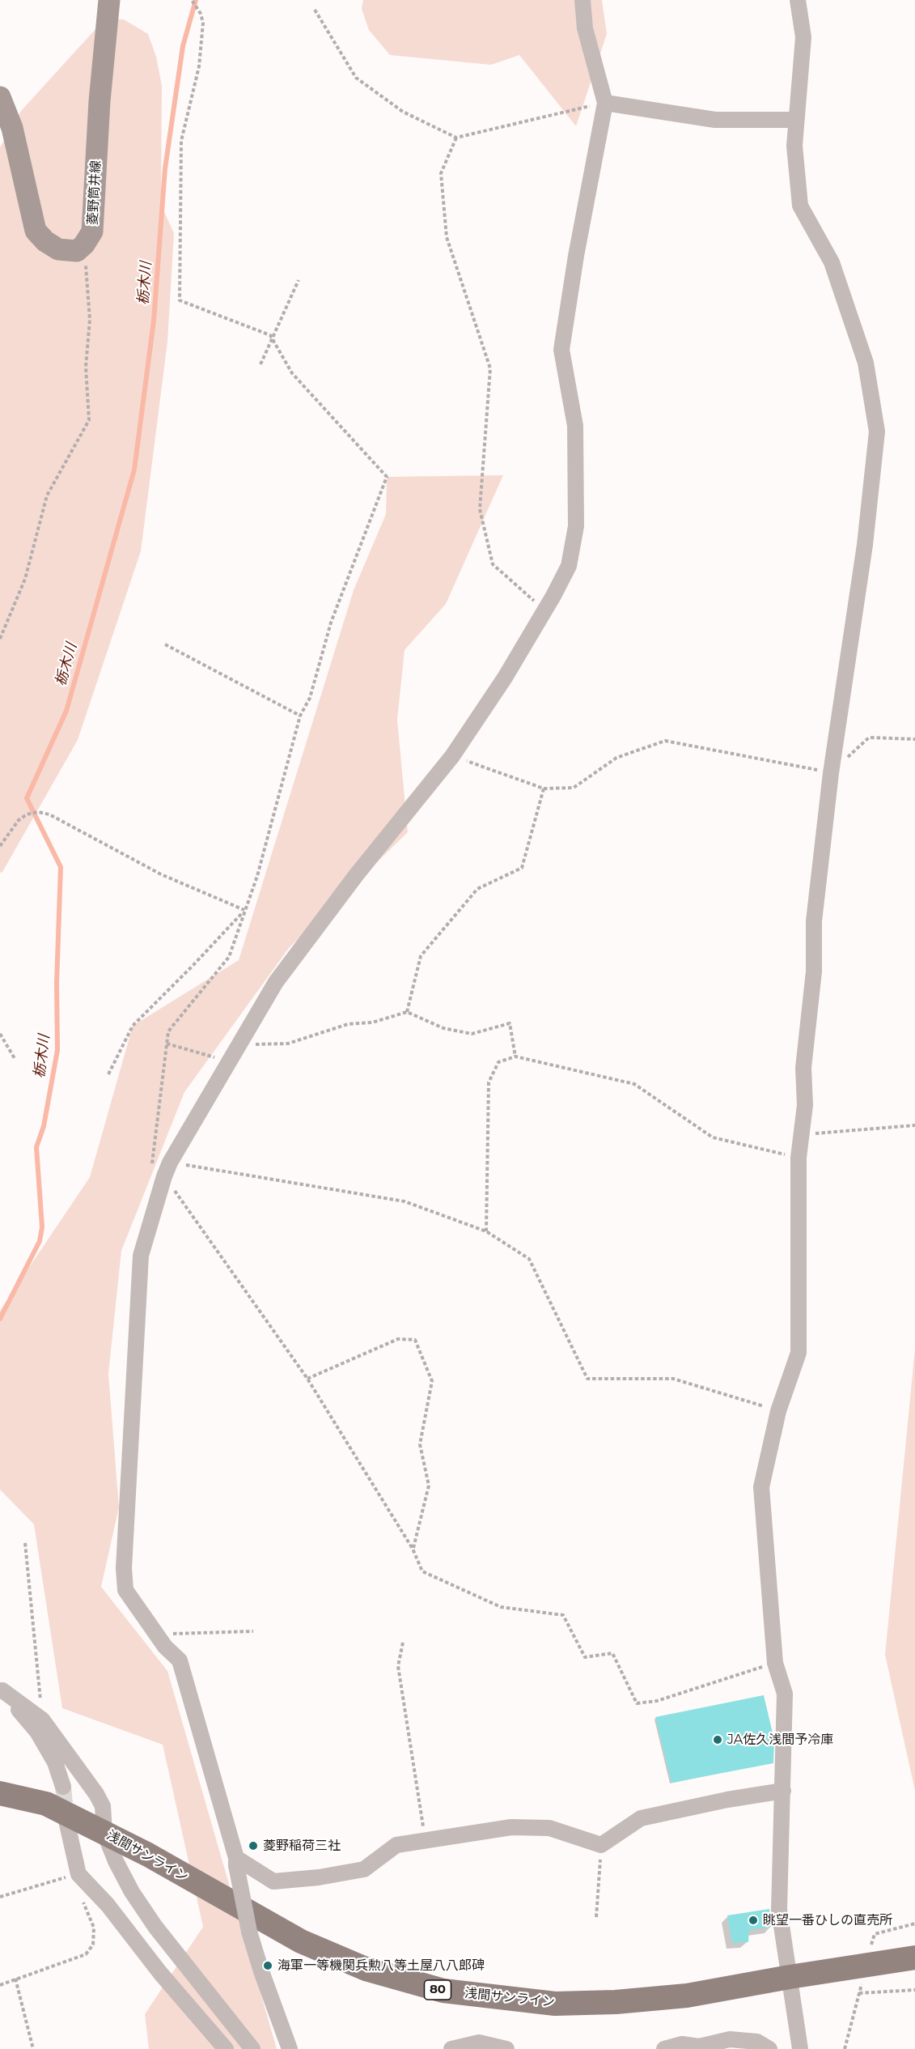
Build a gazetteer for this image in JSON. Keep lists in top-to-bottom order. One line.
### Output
{"streets":{"main road":["菱野筒井線","浅間サンライン","80"]},"water":["栃木川"],"places":["JA佐久浅間予冷庫","菱野稲荷三社","眺望一番ひしの直売所","海軍一等機関兵勲八等土屋八八郎碑"]}
